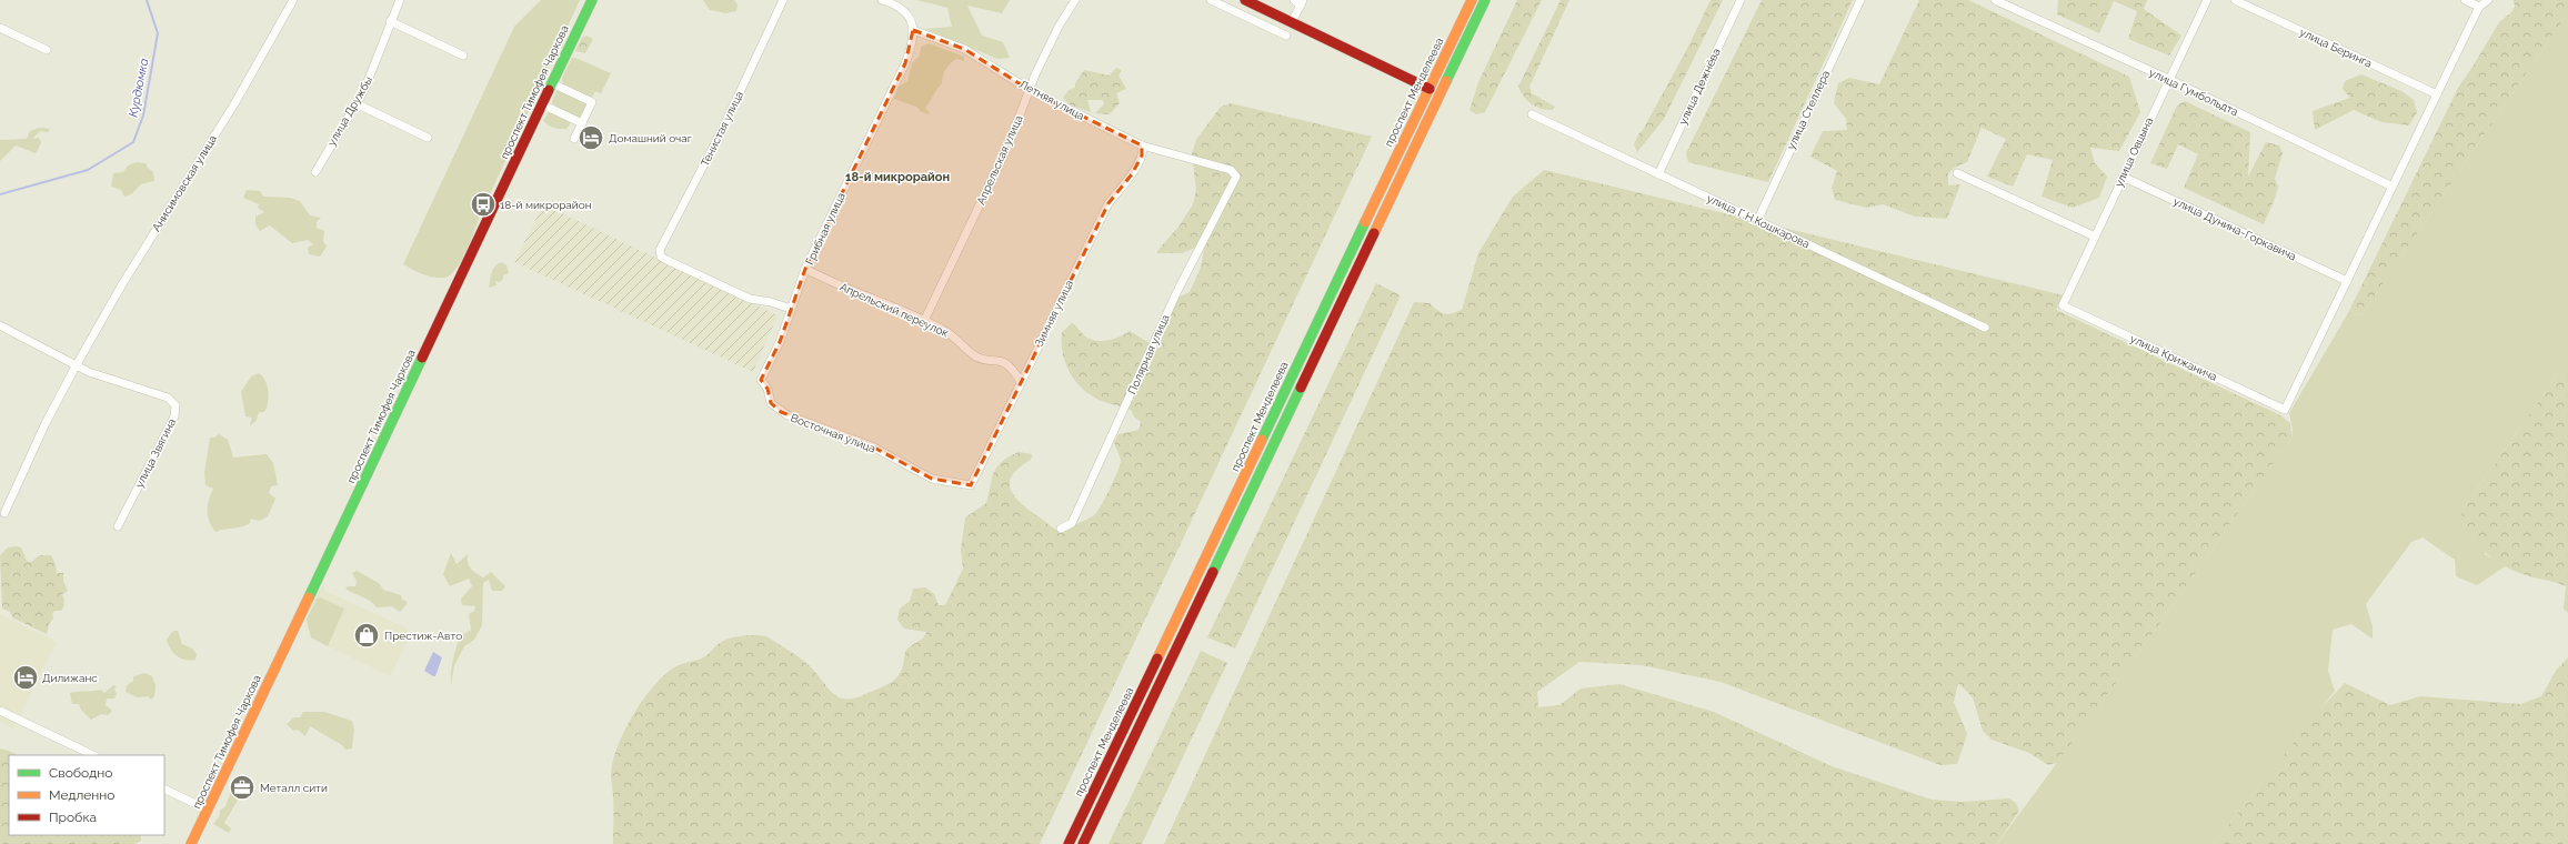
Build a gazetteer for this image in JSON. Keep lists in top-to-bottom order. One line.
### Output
{"streets":{"main road":["проспект Тимофея Чаркова","проспект Менделеева"],"street":["улица Беринга","улица Дежнёва","улица Гумбольдта","Летняя улица","улица Стеллера","улица Дружбы","Тенистая улица","улица Овцына","Апрельская улица","Анисимовская улица","улица Г.Н.Кошкарова","Грибная улица","улица Дунина-Горкавича","Апрельский переулок","Зимняя улица","Полярная улица","улица Крижанича","Восточная улица","улица Звягина"]},"crossings":[["улица Дежнёва","улица Г.Н.Кошкарова"],["улица Гумбольдта","улица Овцына"],["Летняя улица","Апрельская улица"],["Летняя улица","Грибная улица"],["Летняя улица","Зимняя улица"],["Летняя улица","Полярная улица"],["улица Стеллера","улица Г.Н.Кошкарова"],["Тенистая улица","Грибная улица"],["улица Овцына","улица Дунина-Горкавича"],["улица Овцына","улица Крижанича"],["Апрельская улица","Апрельский переулок"],["Анисимовская улица","улица Звягина"],["Грибная улица","Апрельский переулок"],["Грибная улица","Восточная улица"],["улица Дунина-Горкавича","улица Крижанича"],["Апрельский переулок","Зимняя улица"],["Зимняя улица","Восточная улица"]],"districts":["18-й микрорайон"],"water":["Курдюмка"],"places":{"hotel":["Домашний очаг","Дилижанс"],"bus stop":["18-й микрорайон"],"shop":["Престиж-Авто"],"office":["Металл сити"]},"legend":["Свободно","Медленно","Пробка"]}
